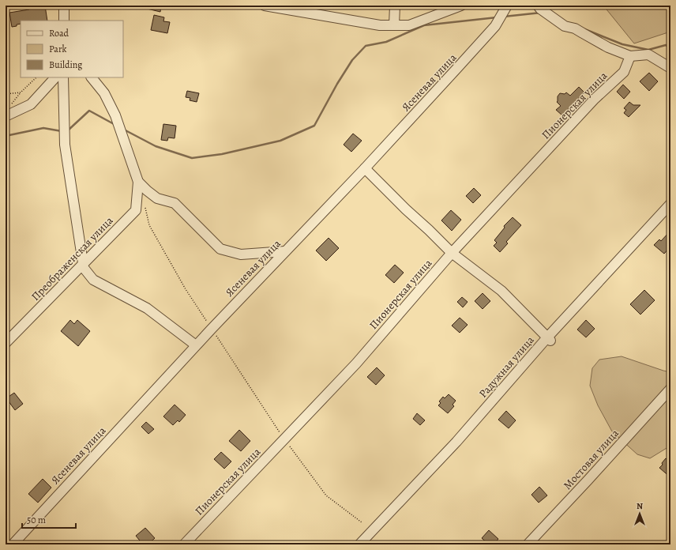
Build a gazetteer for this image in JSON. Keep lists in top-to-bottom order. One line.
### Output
{"streets":{"street":["Ясеневая улица","Пионерская улица","Преображенская улица","Радужная улица","Мостовая улица"]},"legend":["Road","Park","Building"],"scale_bar":"50 m","north":"top"}
